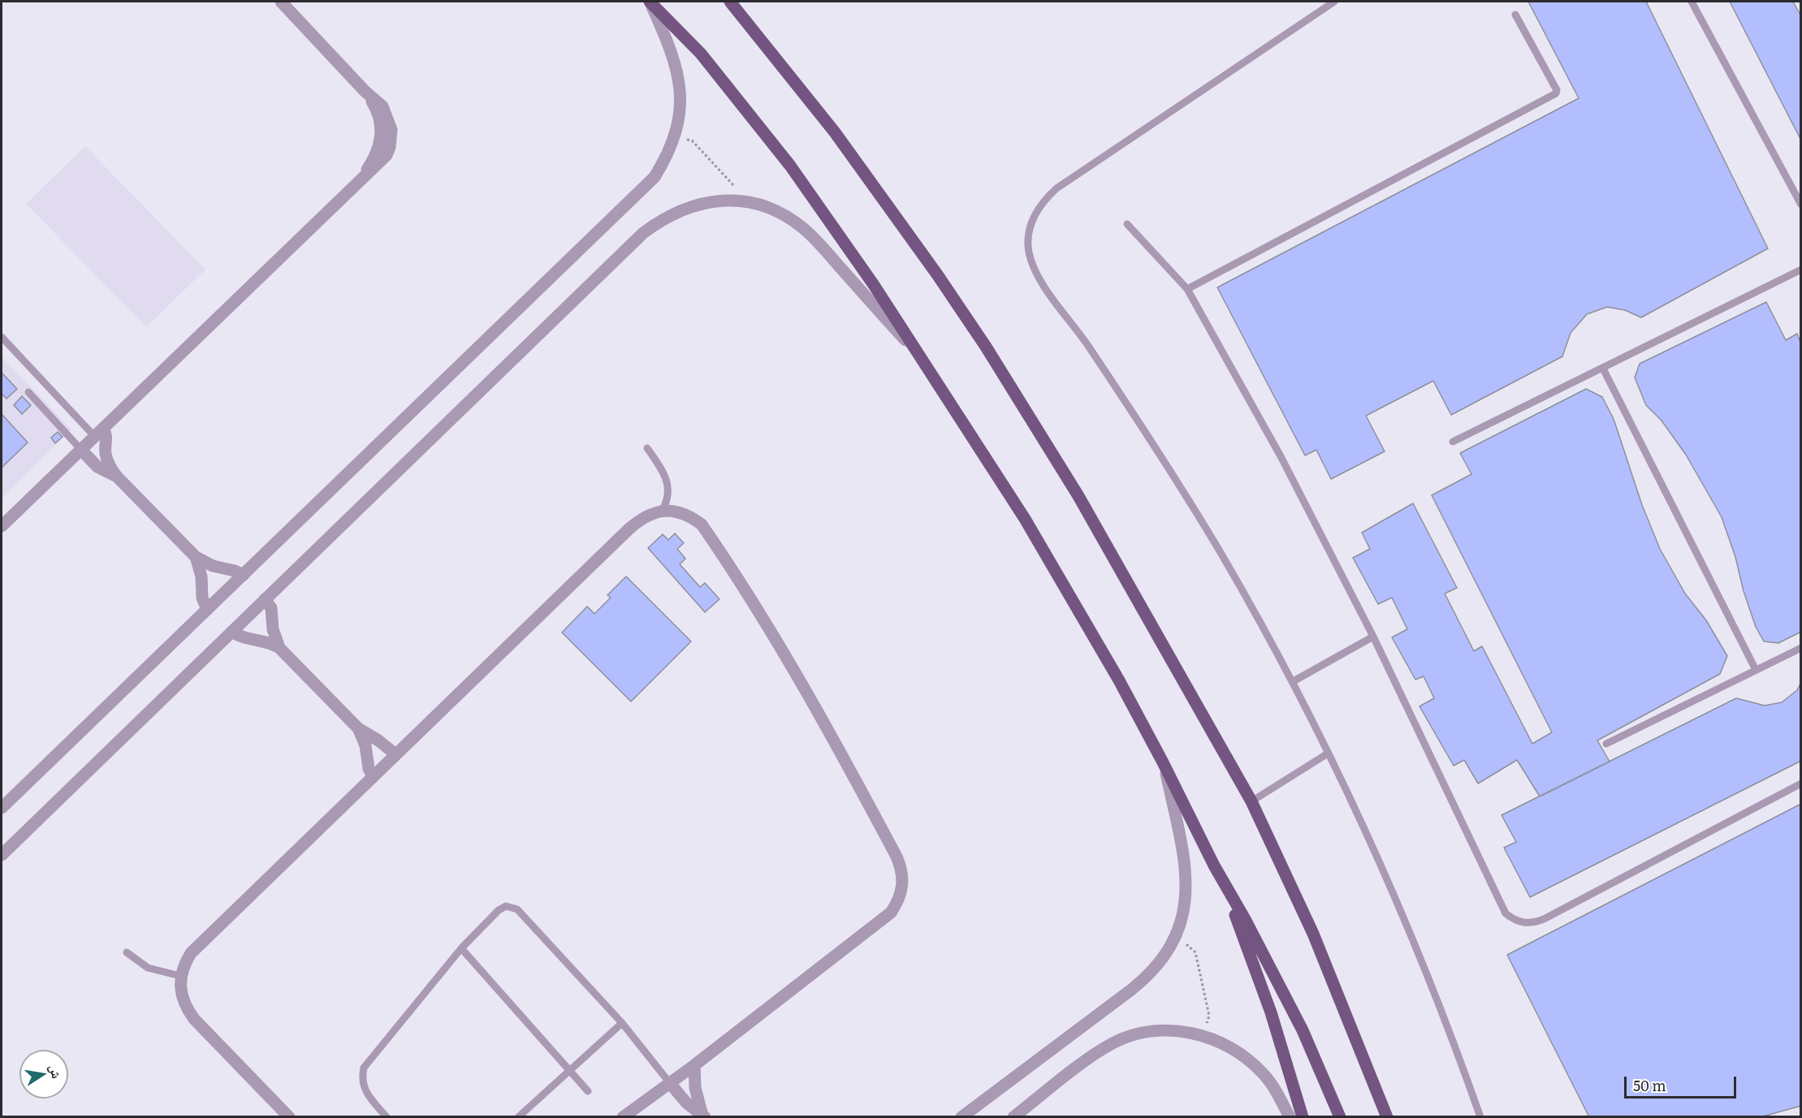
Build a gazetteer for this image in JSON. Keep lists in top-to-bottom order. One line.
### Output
{"scale_bar":"50 m","north":"right"}
